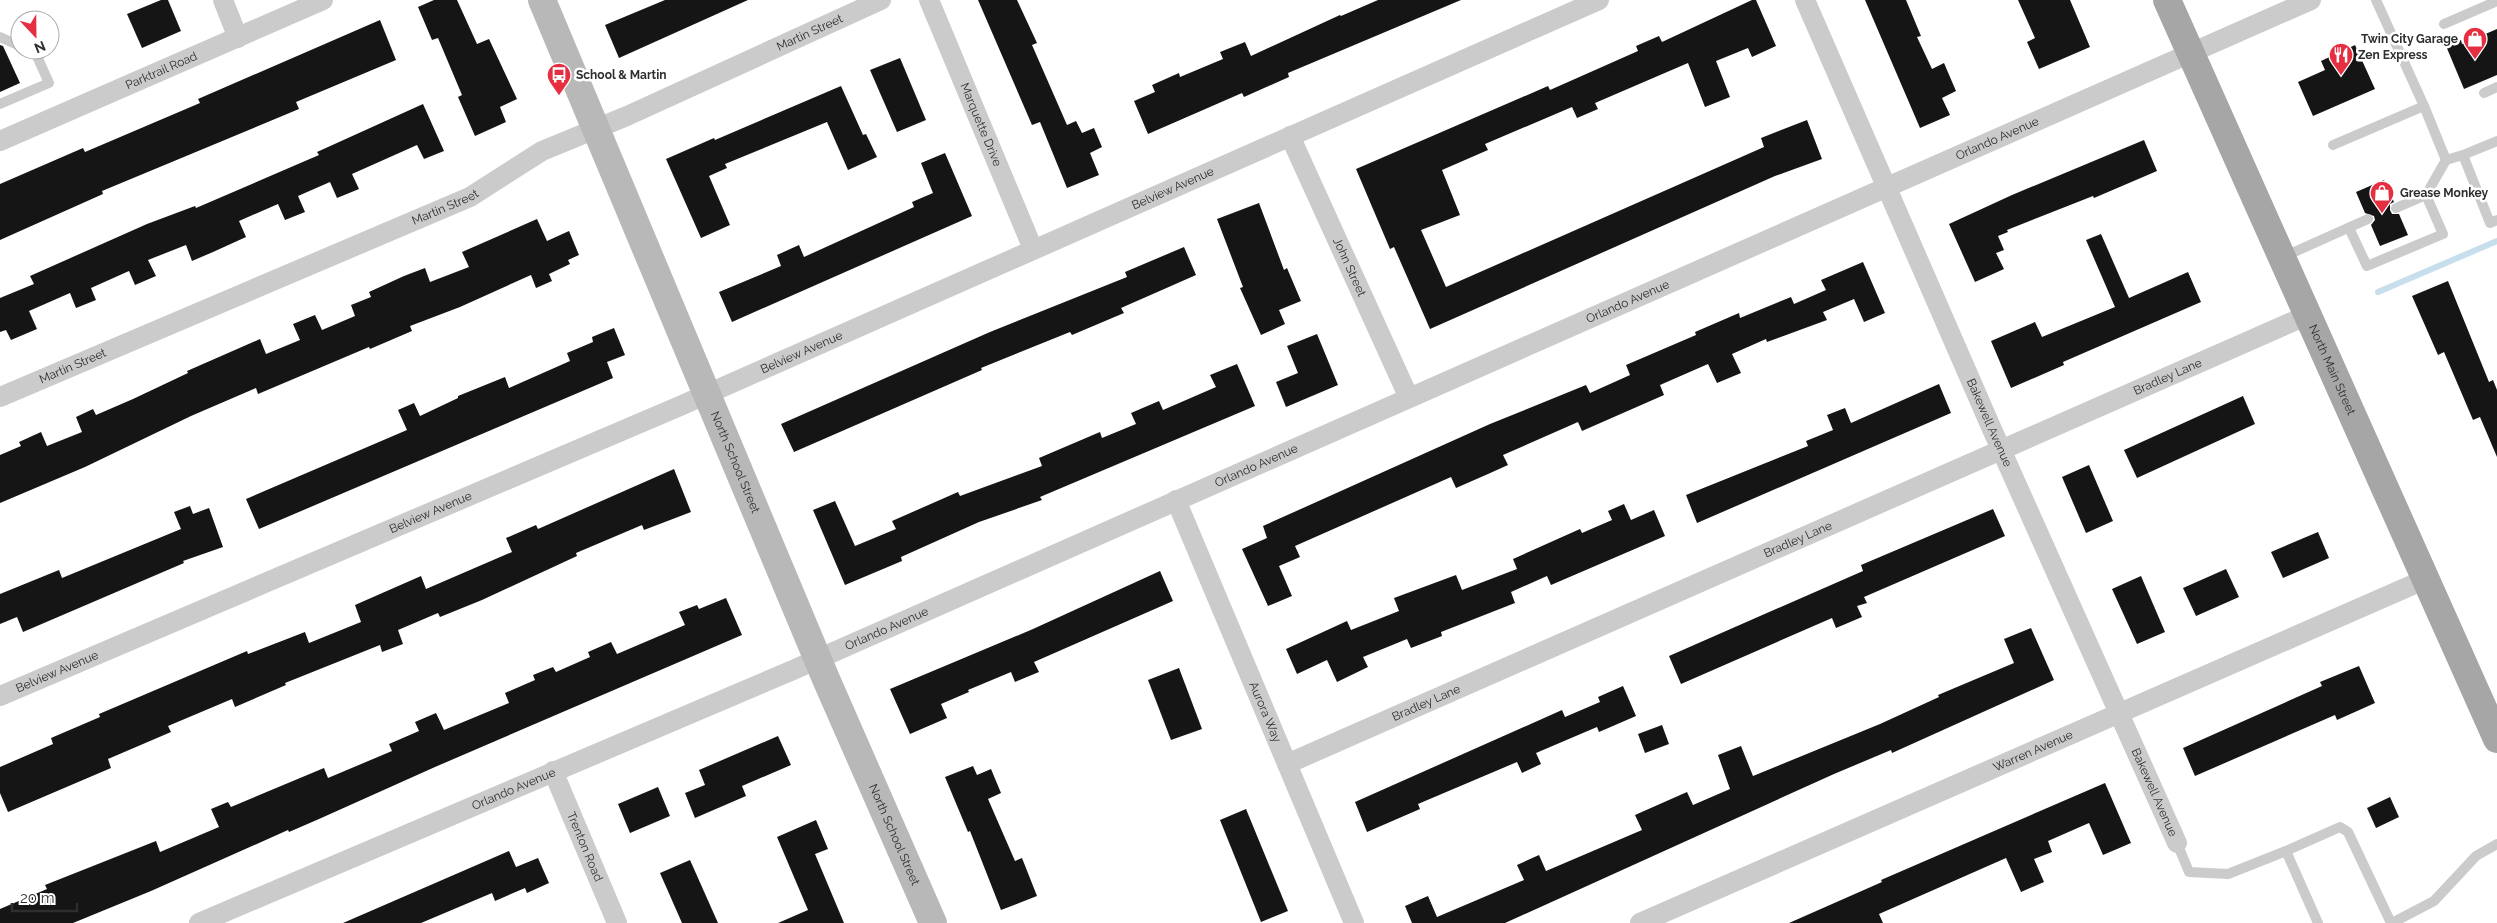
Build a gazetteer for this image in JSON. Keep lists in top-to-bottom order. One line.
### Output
{"streets":{"main road":["North Main Street"],"street":["Martin Street","Parktrail Road","Marquette Drive","Orlando Avenue","Belview Avenue","John Street","Bradley Lane","Bakewell Avenue","North School Street","Aurora Way","Warren Avenue","Trenton Road"]},"crossings":[["Martin Street","North School Street"],["Marquette Drive","Belview Avenue"],["Orlando Avenue","John Street"],["Orlando Avenue","North Main Street"],["Orlando Avenue","Bakewell Avenue"],["Orlando Avenue","North School Street"],["Orlando Avenue","Aurora Way"],["Orlando Avenue","Trenton Road"],["Belview Avenue","John Street"],["Belview Avenue","North School Street"],["North Main Street","Bradley Lane"],["North Main Street","Warren Avenue"],["Bradley Lane","Bakewell Avenue"],["Bradley Lane","Aurora Way"],["Bakewell Avenue","Warren Avenue"]],"places":{"shop":["Twin City Garage","Grease Monkey"],"restaurant":["Zen Express"],"bus stop":["School & Martin"]},"scale_bar":"20 m","north":"bottom"}
